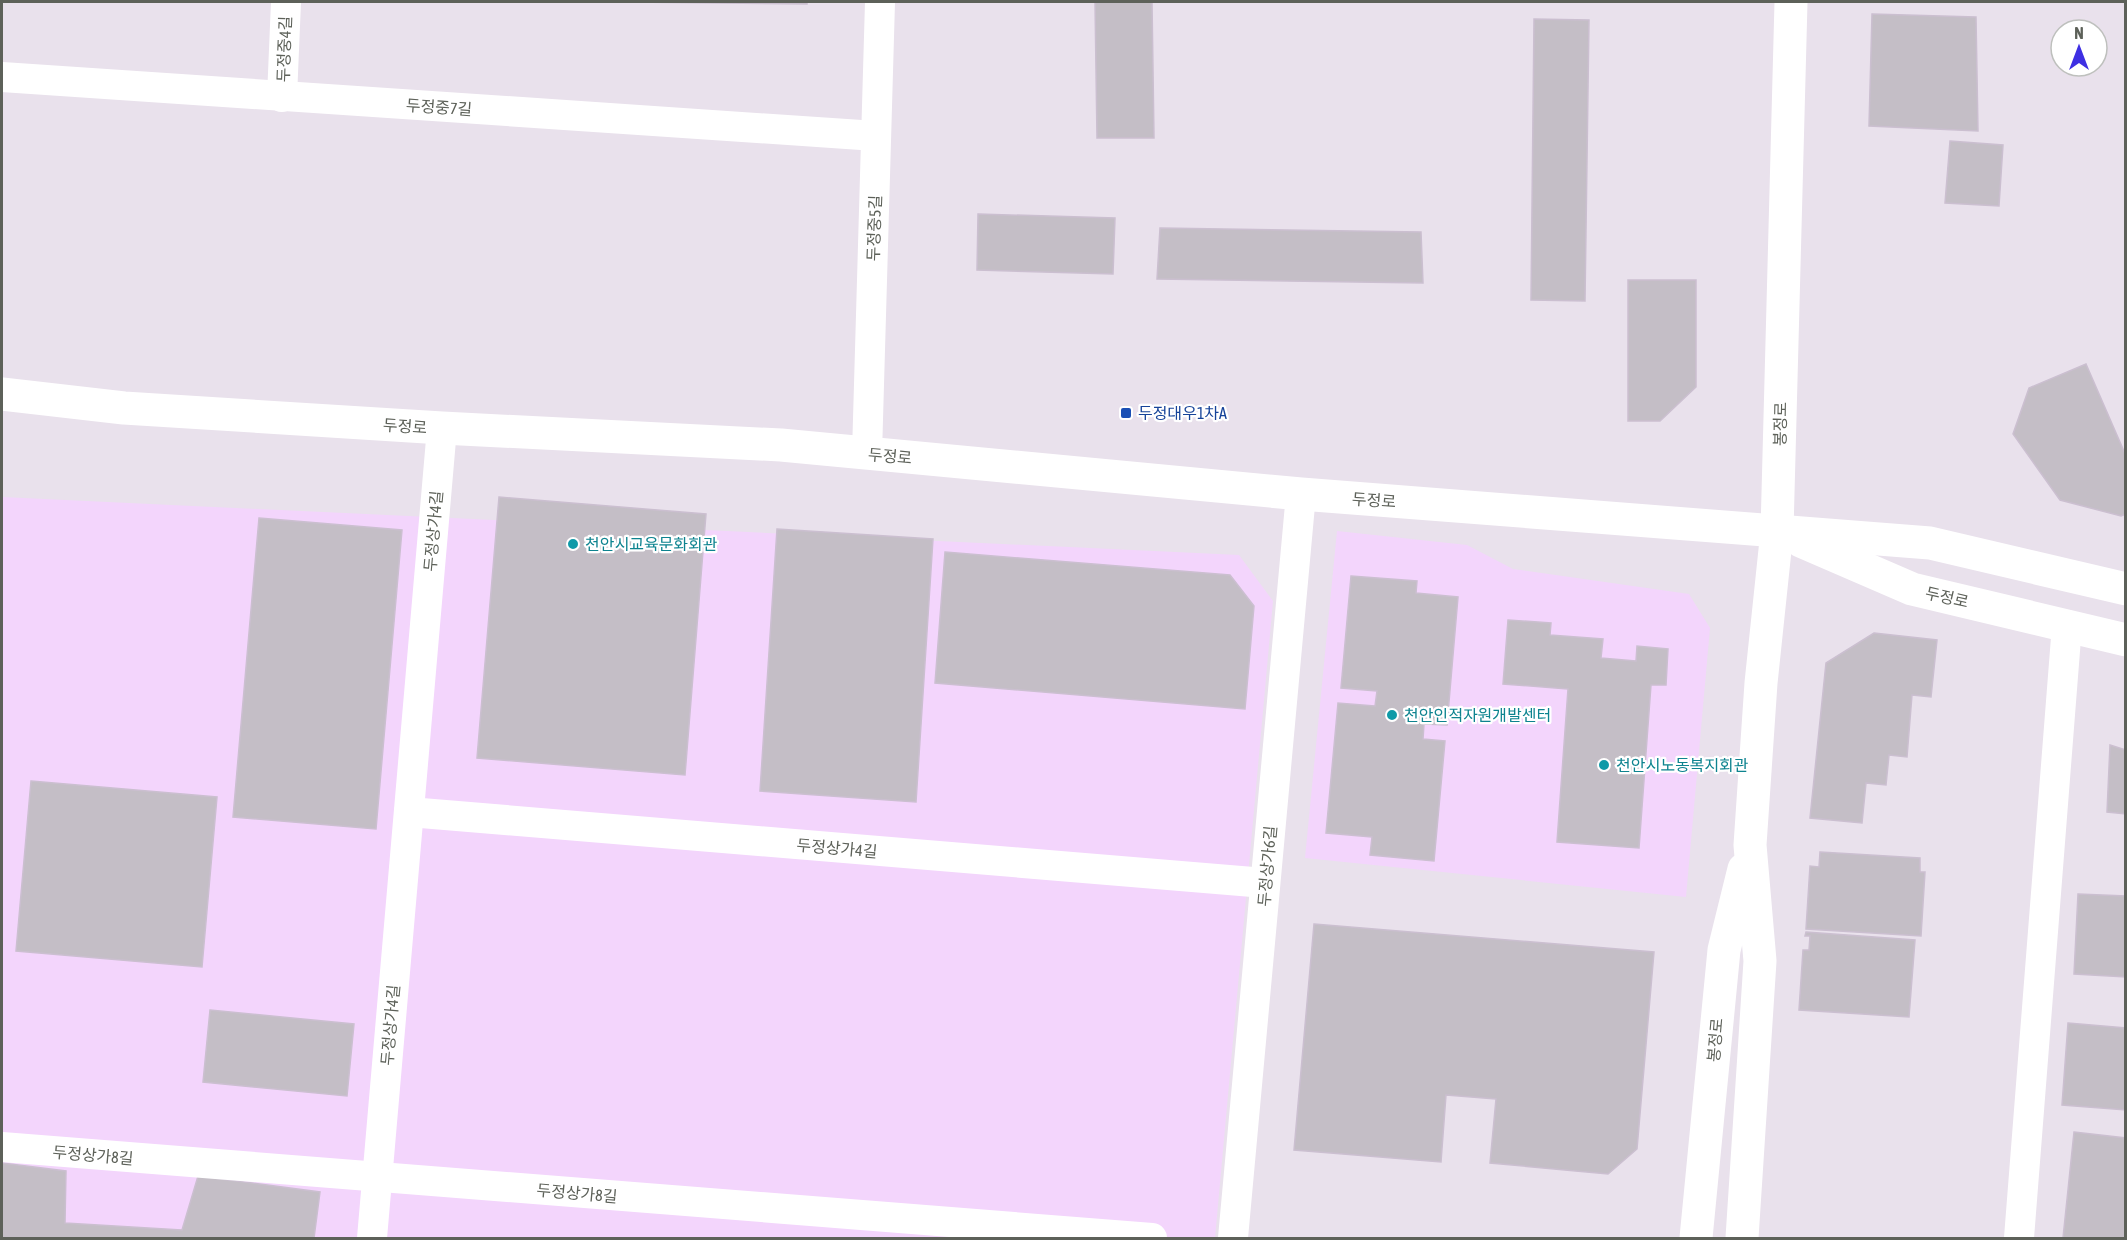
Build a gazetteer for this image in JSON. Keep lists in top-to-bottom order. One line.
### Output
{"streets":{"street":["두정중4길","두정중7길","두정중5길","봉정로","두정로","두정상가4길","두정상가6길","두정상가8길"]},"crossings":[["두정중4길","두정중7길"],["두정중7길","두정중5길"],["두정중5길","두정로"],["봉정로","두정로"],["두정로","두정상가4길"],["두정로","두정상가6길"],["두정상가4길","두정상가6길"],["두정상가4길","두정상가8길"]],"places":{"transit":["두정대우1차A"],"other":["천안시교육문화회관","천안인적자원개발센터","천안시노동복지회관"]},"north":"top"}
